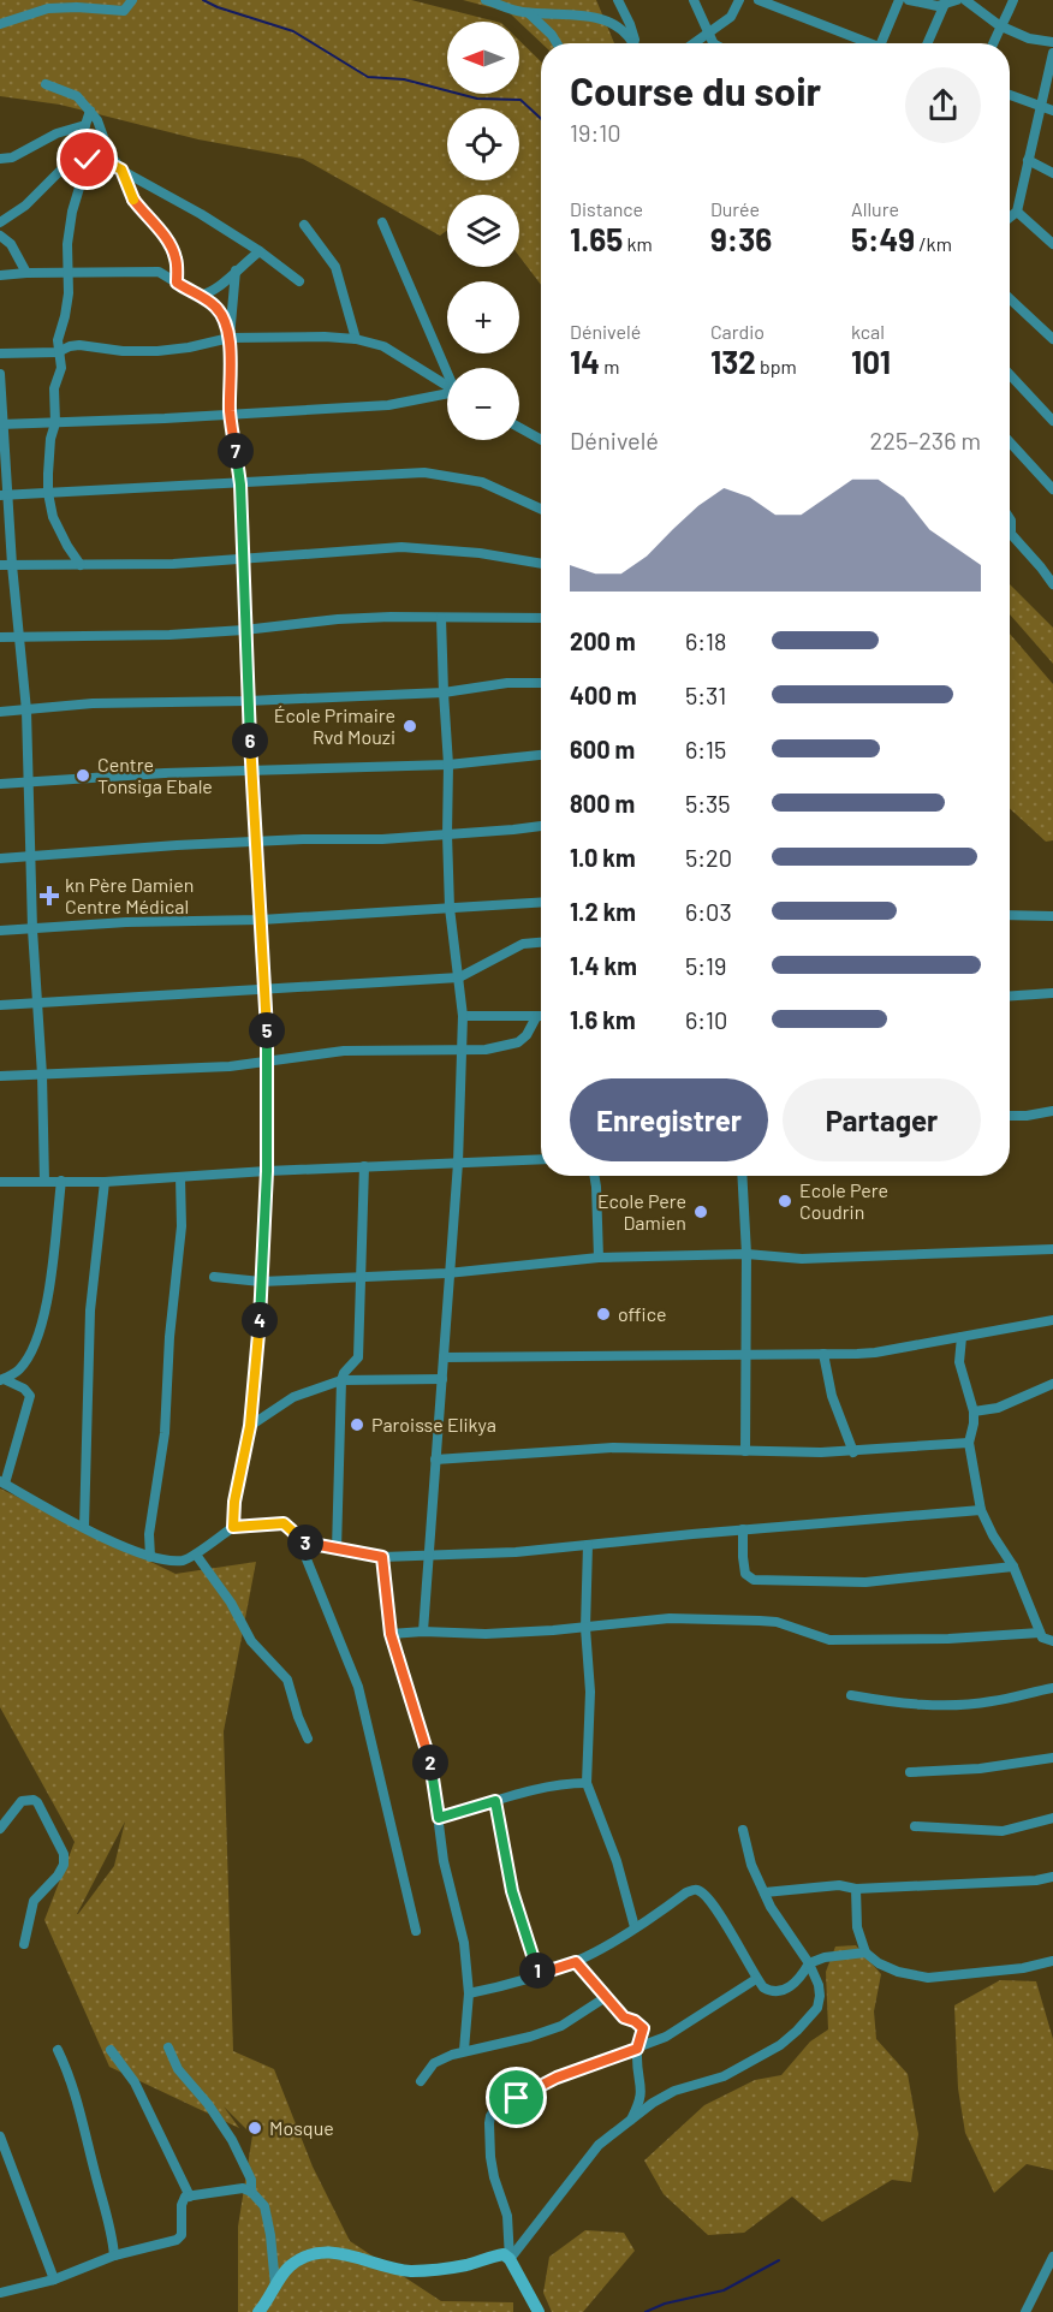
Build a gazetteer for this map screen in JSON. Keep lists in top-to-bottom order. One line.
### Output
{"places":{"other":["École Primaire Rvd Mouzi","Centre Tonsiga Ebale","Ecole Pere Coudrin","Ecole Pere Damien","office","Paroisse Elikya","Mosque"],"health":["kn Père Damien Centre Médical"]},"north":"left","page":{"map_buttons":["+","−"],"heading":["Course du soir","19:10"],"stats":[["Distance","1.65 km"],["Durée","9:36"],["Allure","5:49 /km"],["Dénivelé","14 m"],["Cardio","132 bpm"],["kcal","101"]],"chart":["Dénivelé","225–236 m"],"pins":["7","6","5","4","3","2","1"],"list":[{"name":"200 m","note":"6:18"},{"name":"400 m","note":"5:31"},{"name":"600 m","note":"6:15"},{"name":"800 m","note":"5:35"},{"name":"1.0 km","note":"5:20"},{"name":"1.2 km","note":"6:03"},{"name":"1.4 km","note":"5:19"},{"name":"1.6 km","note":"6:10"}],"buttons":["Enregistrer","Partager"]}}
